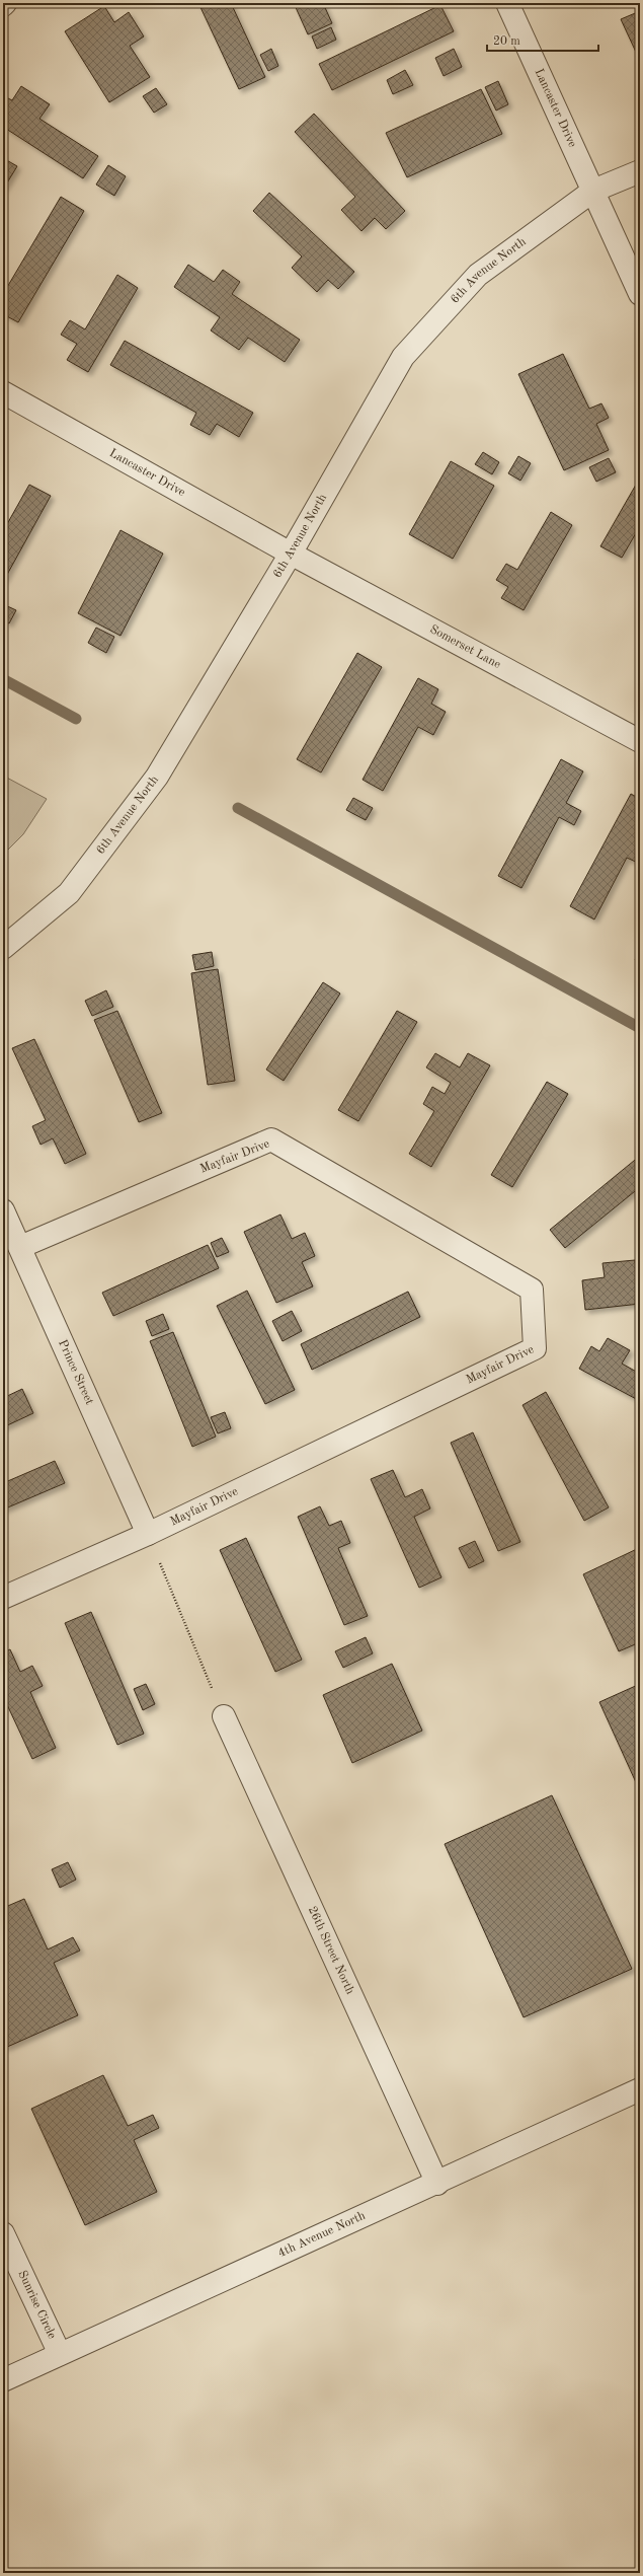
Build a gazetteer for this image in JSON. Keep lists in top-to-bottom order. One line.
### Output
{"streets":{"street":["Lancaster Drive","6th Avenue North","Somerset Lane","Mayfair Drive","Prince Street","26th Street North","4th Avenue North","Sunrise Circle"]},"crossings":[["Lancaster Drive","6th Avenue North"],["Lancaster Drive","Somerset Lane"],["6th Avenue North","Somerset Lane"],["Mayfair Drive","Prince Street"],["26th Street North","4th Avenue North"],["4th Avenue North","Sunrise Circle"]],"scale_bar":"20 m"}
